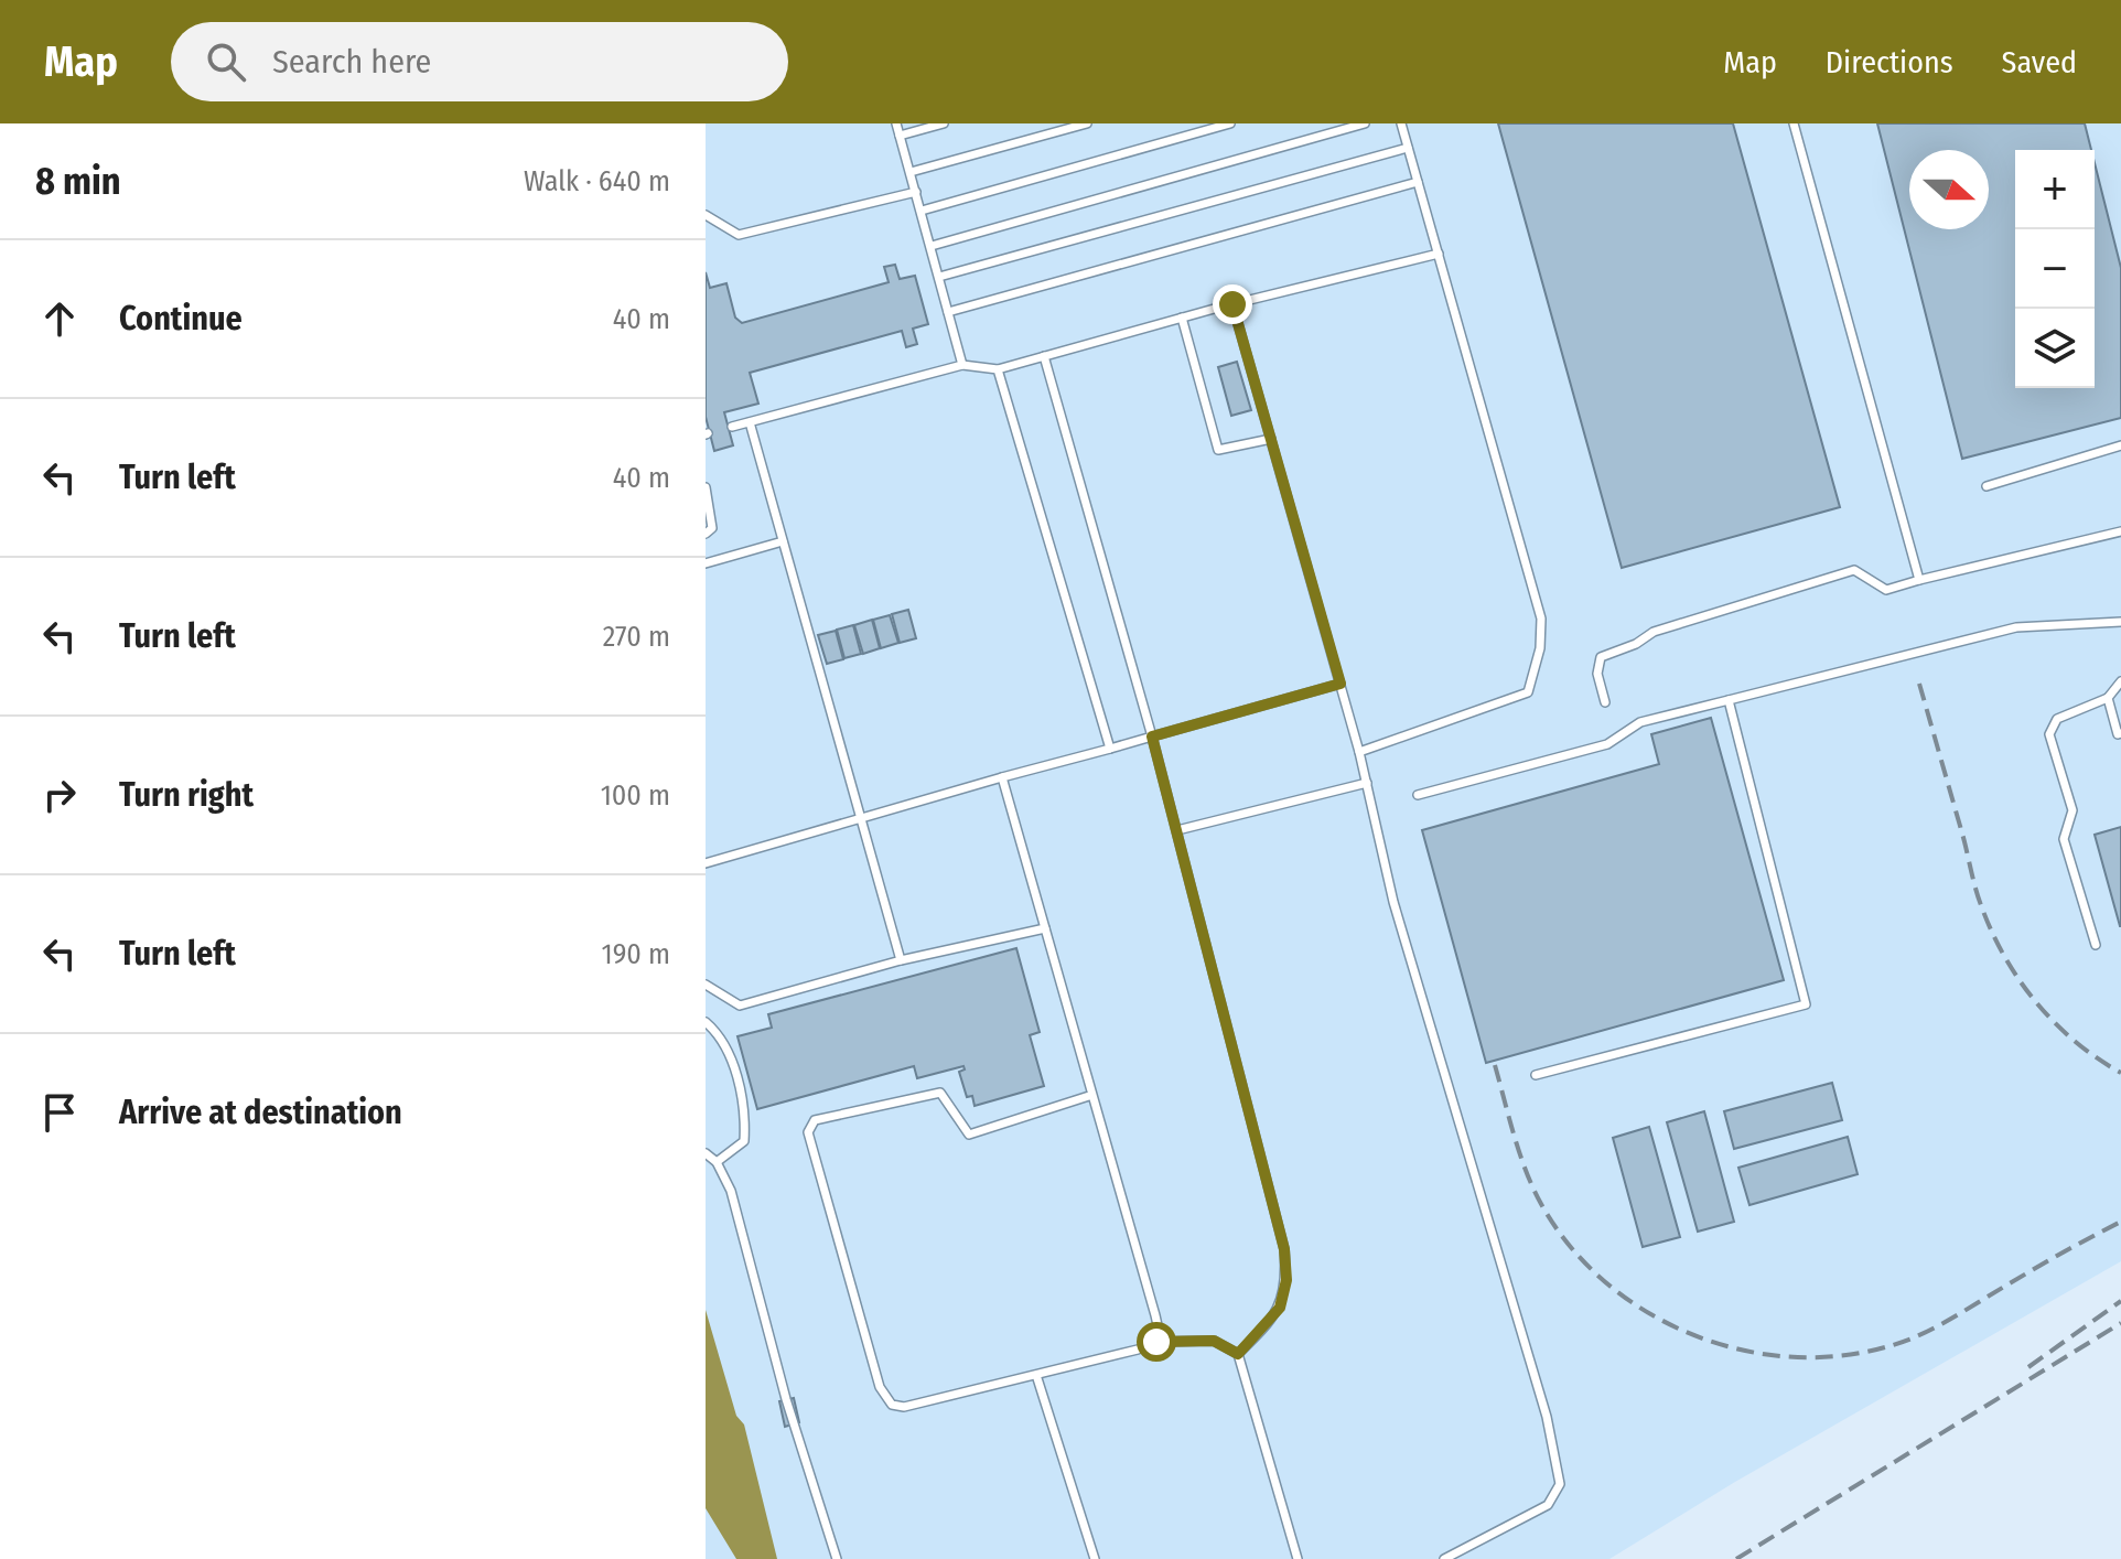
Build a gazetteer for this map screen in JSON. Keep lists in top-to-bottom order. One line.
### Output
{"north":"right","page":{"header":"Map","search":"Search here","nav":["Map","Directions","Saved"],"heading":["8 min","Walk · 640 m"],"map_buttons":["+","−"],"list":[["Continue","40 m"],["Turn left","40 m"],["Turn left","270 m"],["Turn right","100 m"],["Turn left","190 m"],"Arrive at destination"]}}
